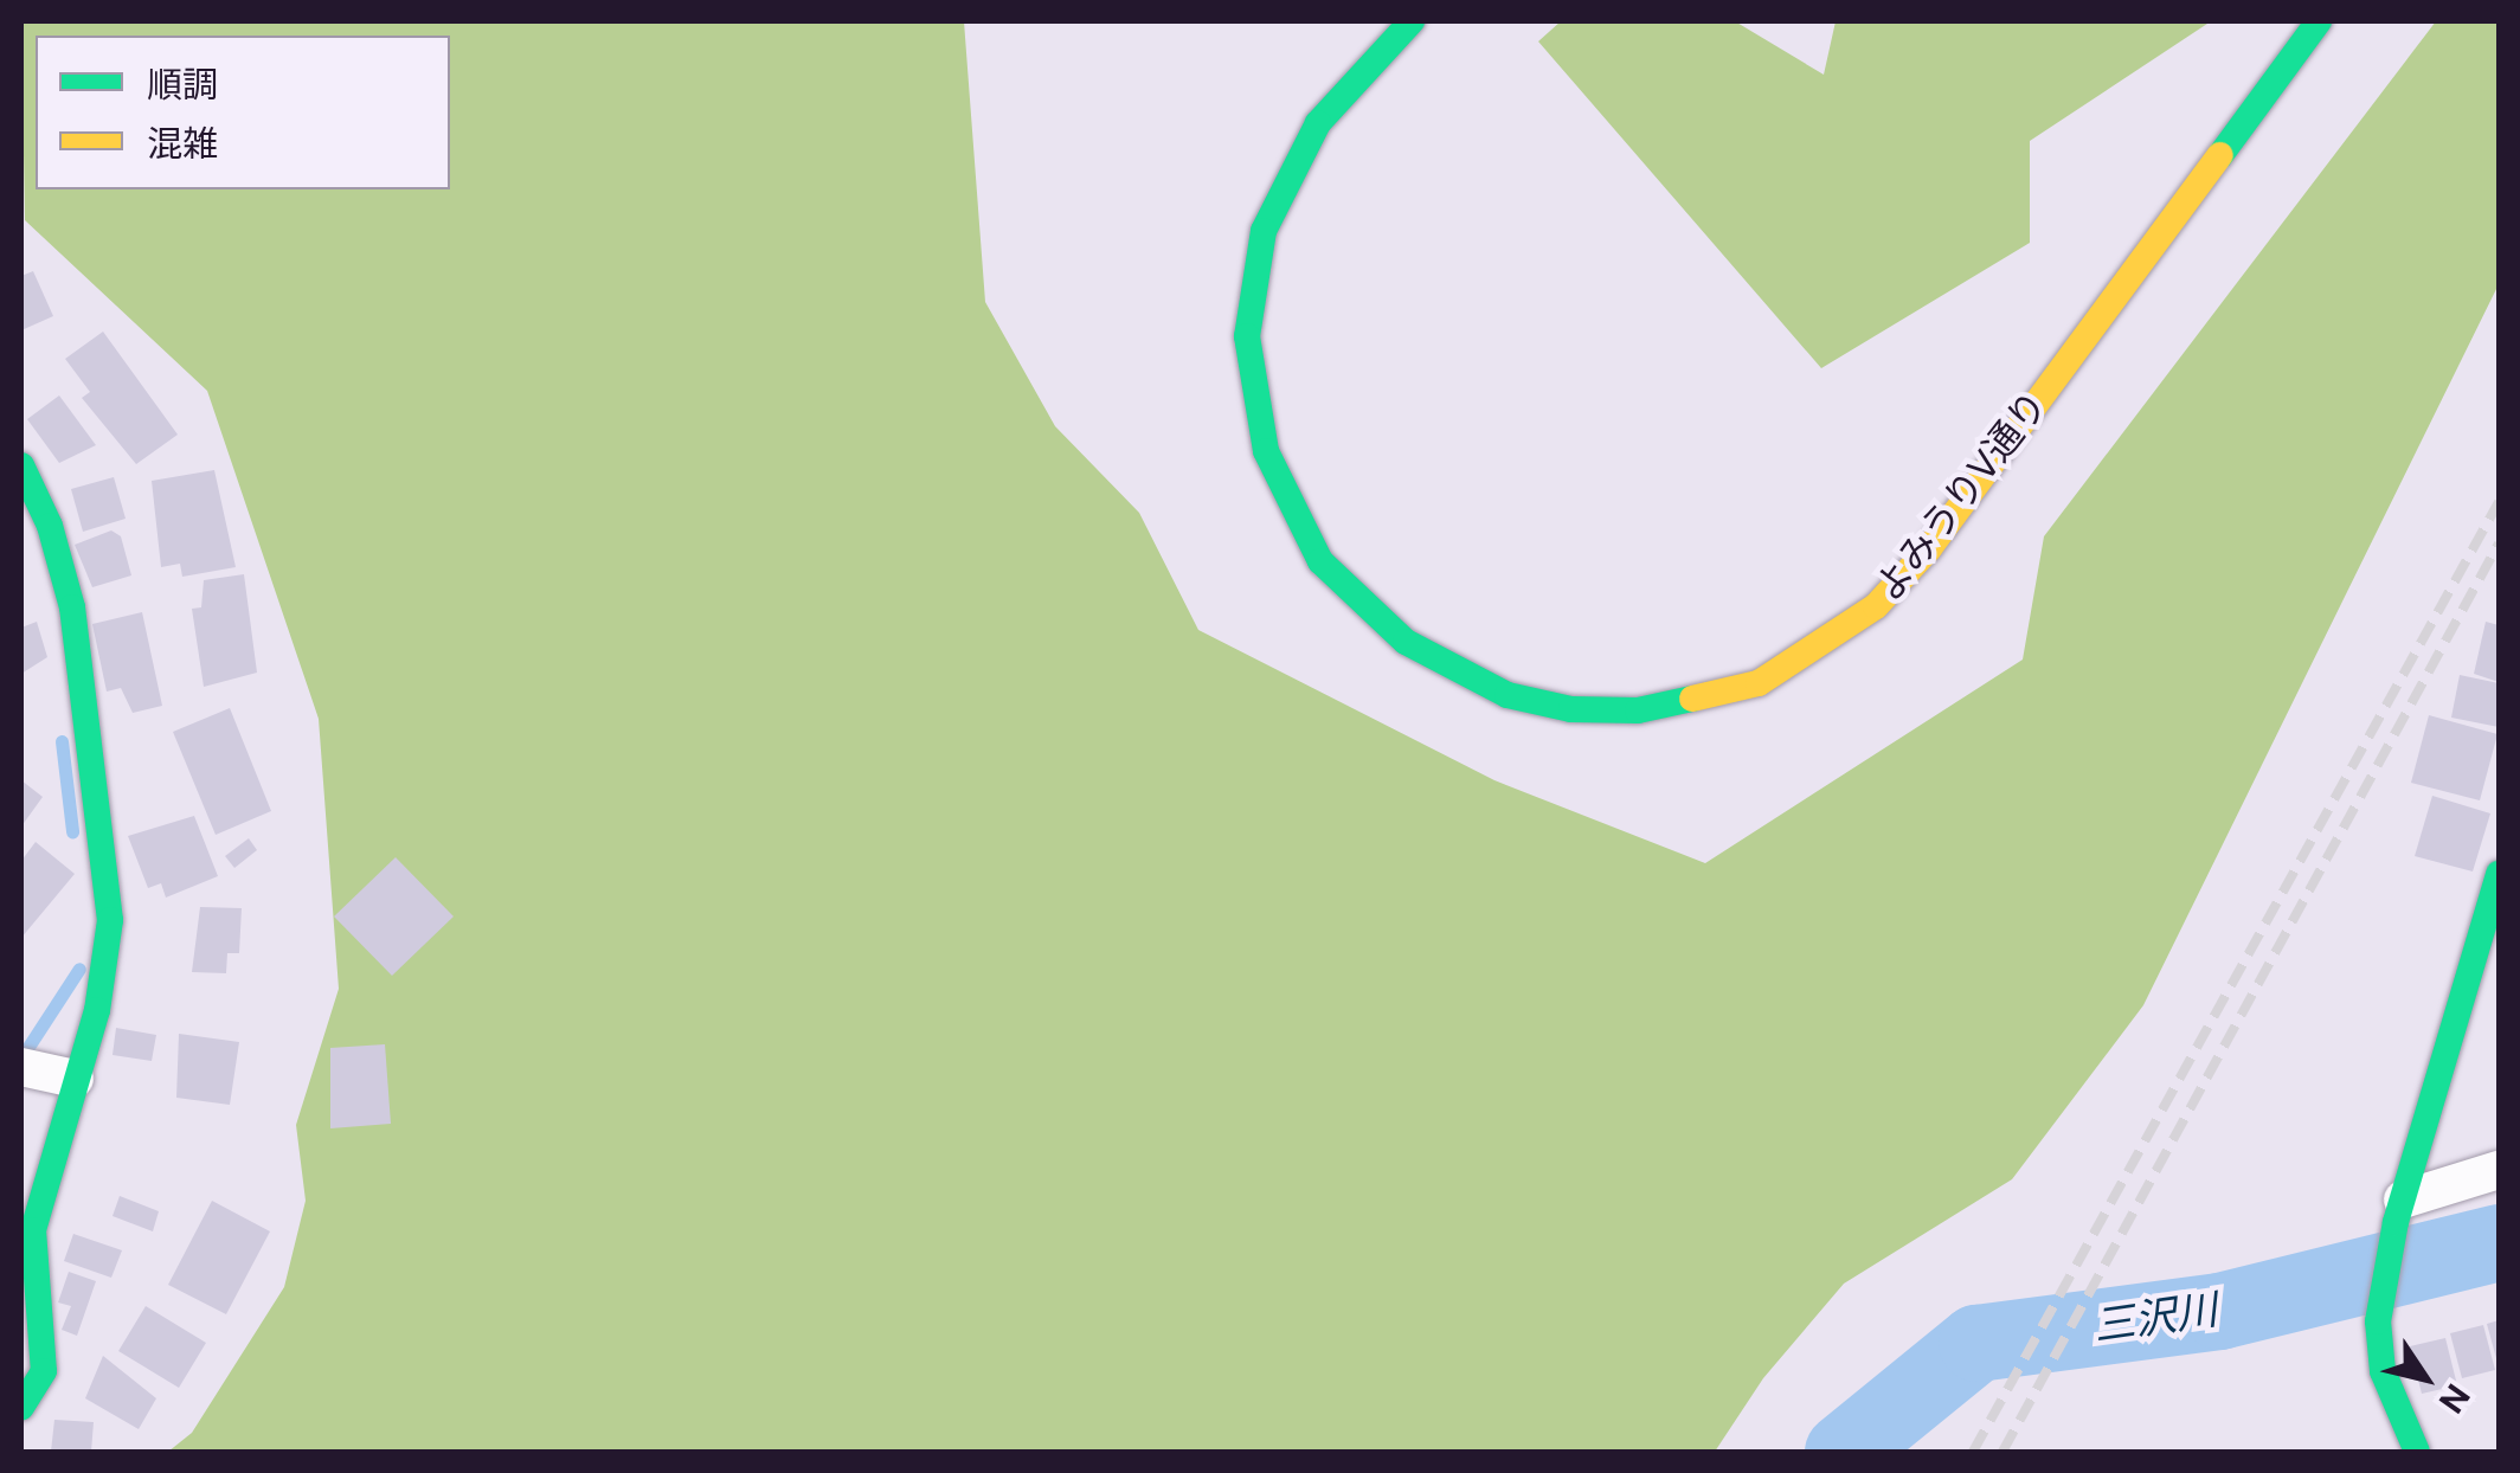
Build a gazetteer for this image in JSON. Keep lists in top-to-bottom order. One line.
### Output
{"streets":{"street":["よみうりV通り"]},"water":["三沢川"],"legend":["順調","混雑"],"north":"bottom right"}
